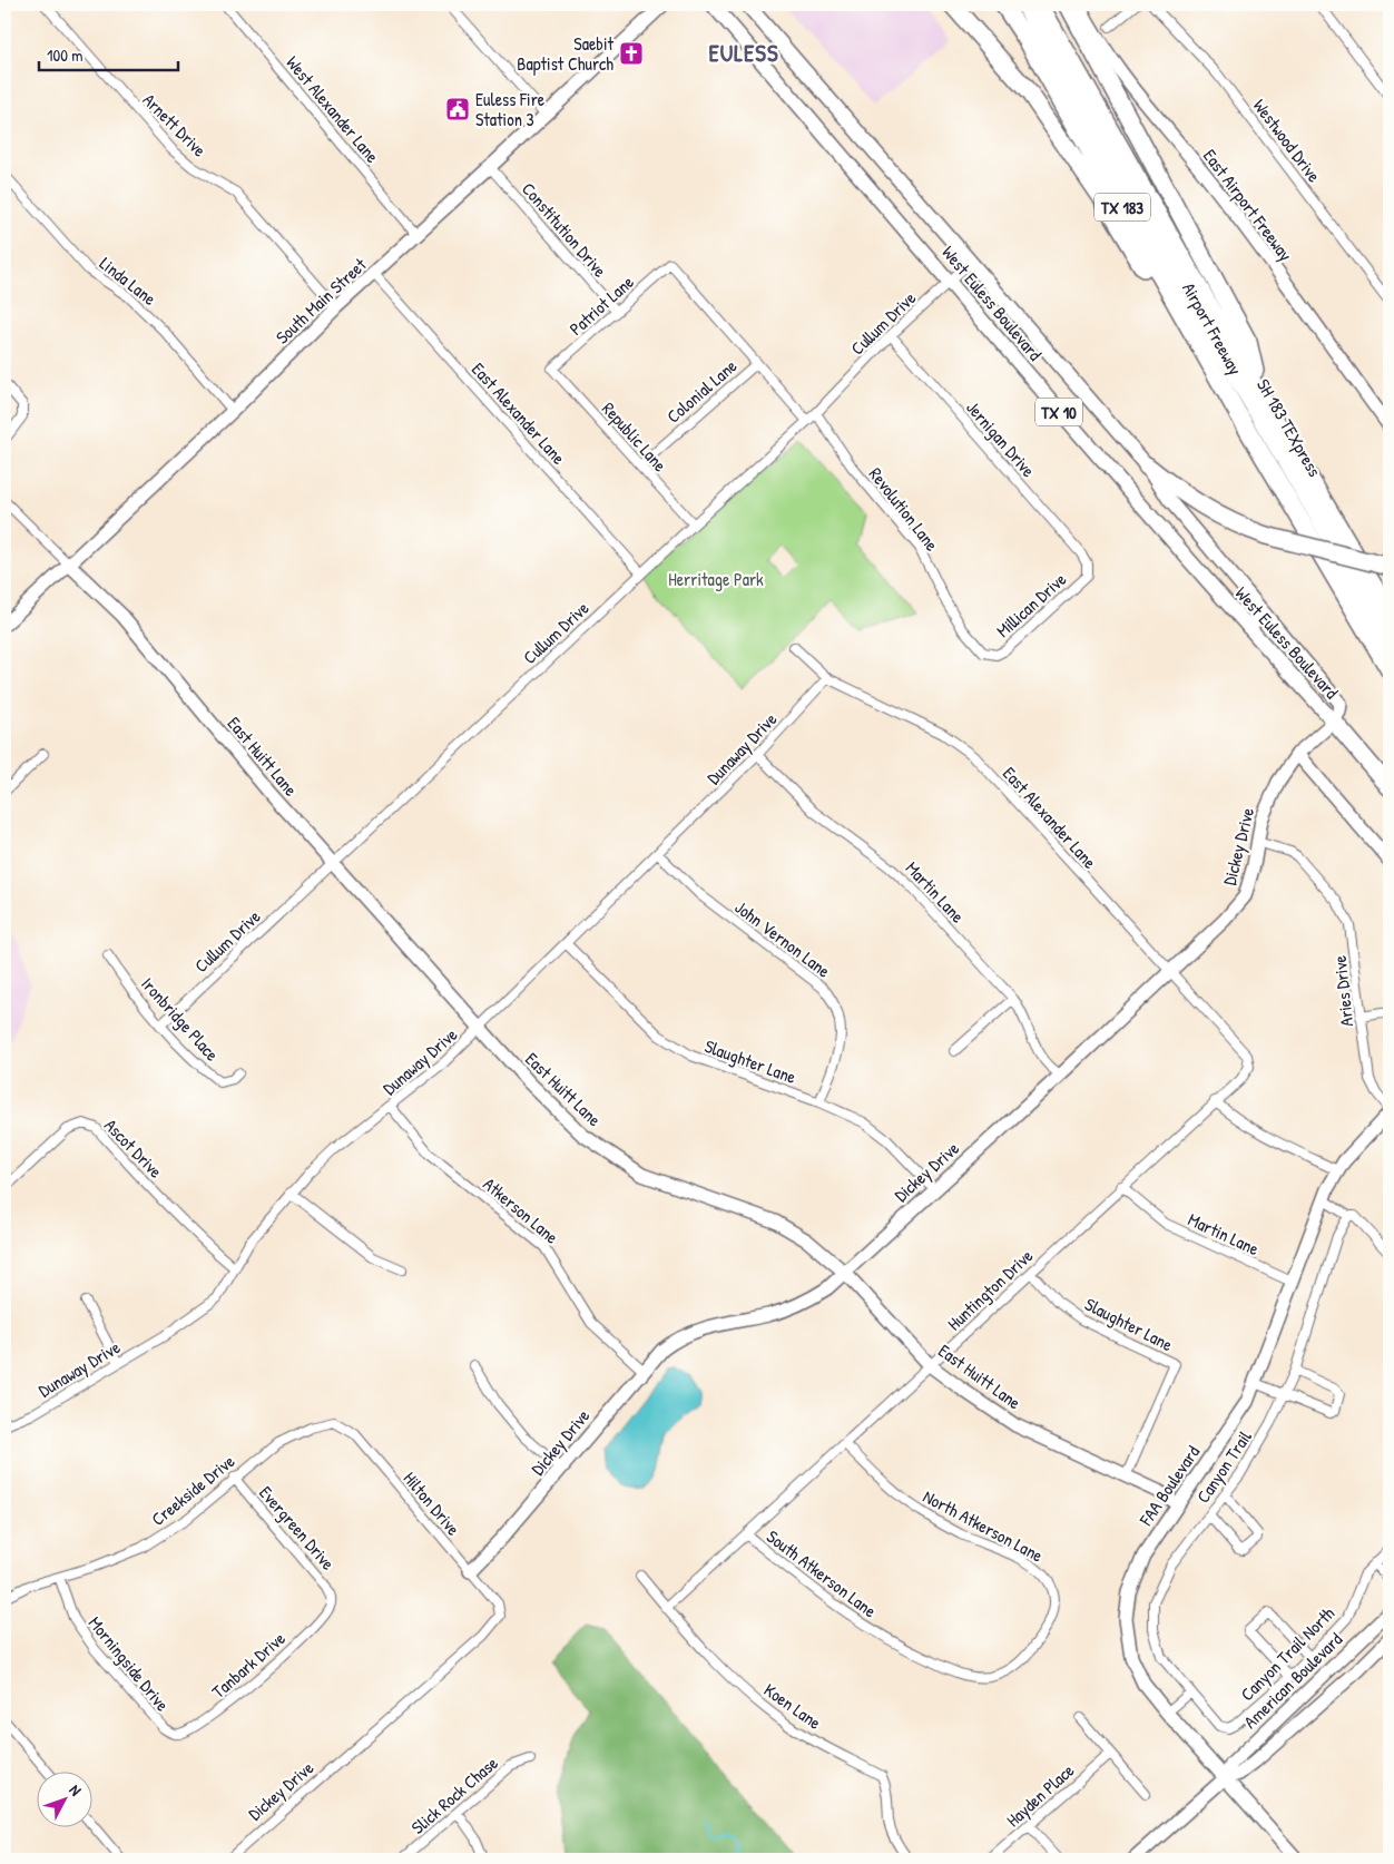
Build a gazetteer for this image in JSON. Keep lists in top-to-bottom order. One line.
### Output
{"streets":{"highway":["TX 183","Airport Freeway","SH 183 TEXpress"],"main road":["West Euless Boulevard","TX 10"],"street":["West Alexander Lane","Arnett Drive","Westwood Drive","East Airport Freeway","Constitution Drive","Linda Lane","South Main Street","Patriot Lane","Cullum Drive","Colonial Lane","East Alexander Lane","Republic Lane","Jernigan Drive","Revolution Lane","Millican Drive","Dunaway Drive","East Huitt Lane","Dickey Drive","Martin Lane","John Vernon Lane","Aries Drive","Ironbridge Place","Slaughter Lane","Ascot Drive","Atkerson Lane","Huntington Drive","Canyon Trail","FAA Boulevard","Creekside Drive","Hilton Drive","North Atkerson Lane","Evergreen Drive","South Atkerson Lane","Canyon Trail North","Morningside Drive","Tanbark Drive","American Boulevard","Koen Lane","Slick Rock Chase","Hayden Place"]},"crossings":[["West Alexander Lane","South Main Street"],["Arnett Drive","South Main Street"],["Constitution Drive","South Main Street"],["Constitution Drive","Patriot Lane"],["Linda Lane","South Main Street"],["South Main Street","East Alexander Lane"],["South Main Street","East Huitt Lane"],["West Euless Boulevard","Cullum Drive"],["West Euless Boulevard","Dickey Drive"],["Patriot Lane","Colonial Lane"],["Patriot Lane","Republic Lane"],["Cullum Drive","East Alexander Lane"],["Cullum Drive","Republic Lane"],["Cullum Drive","Jernigan Drive"],["Cullum Drive","Revolution Lane"],["Cullum Drive","East Huitt Lane"],["Cullum Drive","Ironbridge Place"],["Colonial Lane","Republic Lane"],["East Alexander Lane","Dunaway Drive"],["East Alexander Lane","Dickey Drive"],["East Alexander Lane","Huntington Drive"],["Jernigan Drive","Millican Drive"],["Revolution Lane","Millican Drive"],["Dunaway Drive","East Huitt Lane"],["Dunaway Drive","Martin Lane"],["Dunaway Drive","John Vernon Lane"],["Dunaway Drive","Slaughter Lane"],["Dunaway Drive","Ascot Drive"],["Dunaway Drive","Atkerson Lane"],["East Huitt Lane","Dickey Drive"],["East Huitt Lane","Slaughter Lane"],["East Huitt Lane","Huntington Drive"],["East Huitt Lane","FAA Boulevard"],["Dickey Drive","Martin Lane"],["Dickey Drive","Aries Drive"],["Dickey Drive","Slaughter Lane"],["Dickey Drive","Atkerson Lane"],["Dickey Drive","Hilton Drive"],["Martin Lane","Huntington Drive"],["Martin Lane","FAA Boulevard"],["John Vernon Lane","Slaughter Lane"],["Aries Drive","FAA Boulevard"],["Slaughter Lane","Huntington Drive"],["Huntington Drive","North Atkerson Lane"],["Huntington Drive","South Atkerson Lane"],["Huntington Drive","Koen Lane"],["Canyon Trail","Canyon Trail North"],["FAA Boulevard","American Boulevard"],["Creekside Drive","Hilton Drive"],["Creekside Drive","Evergreen Drive"],["Creekside Drive","Morningside Drive"],["North Atkerson Lane","South Atkerson Lane"],["Evergreen Drive","Tanbark Drive"],["Morningside Drive","Tanbark Drive"]],"districts":["EULESS"],"parks":["Herritage Park"],"places":{"church":["Saebit Baptist Church"],"public building":["Euless Fire Station 3"]},"scale_bar":"100 m","north":"top right"}
